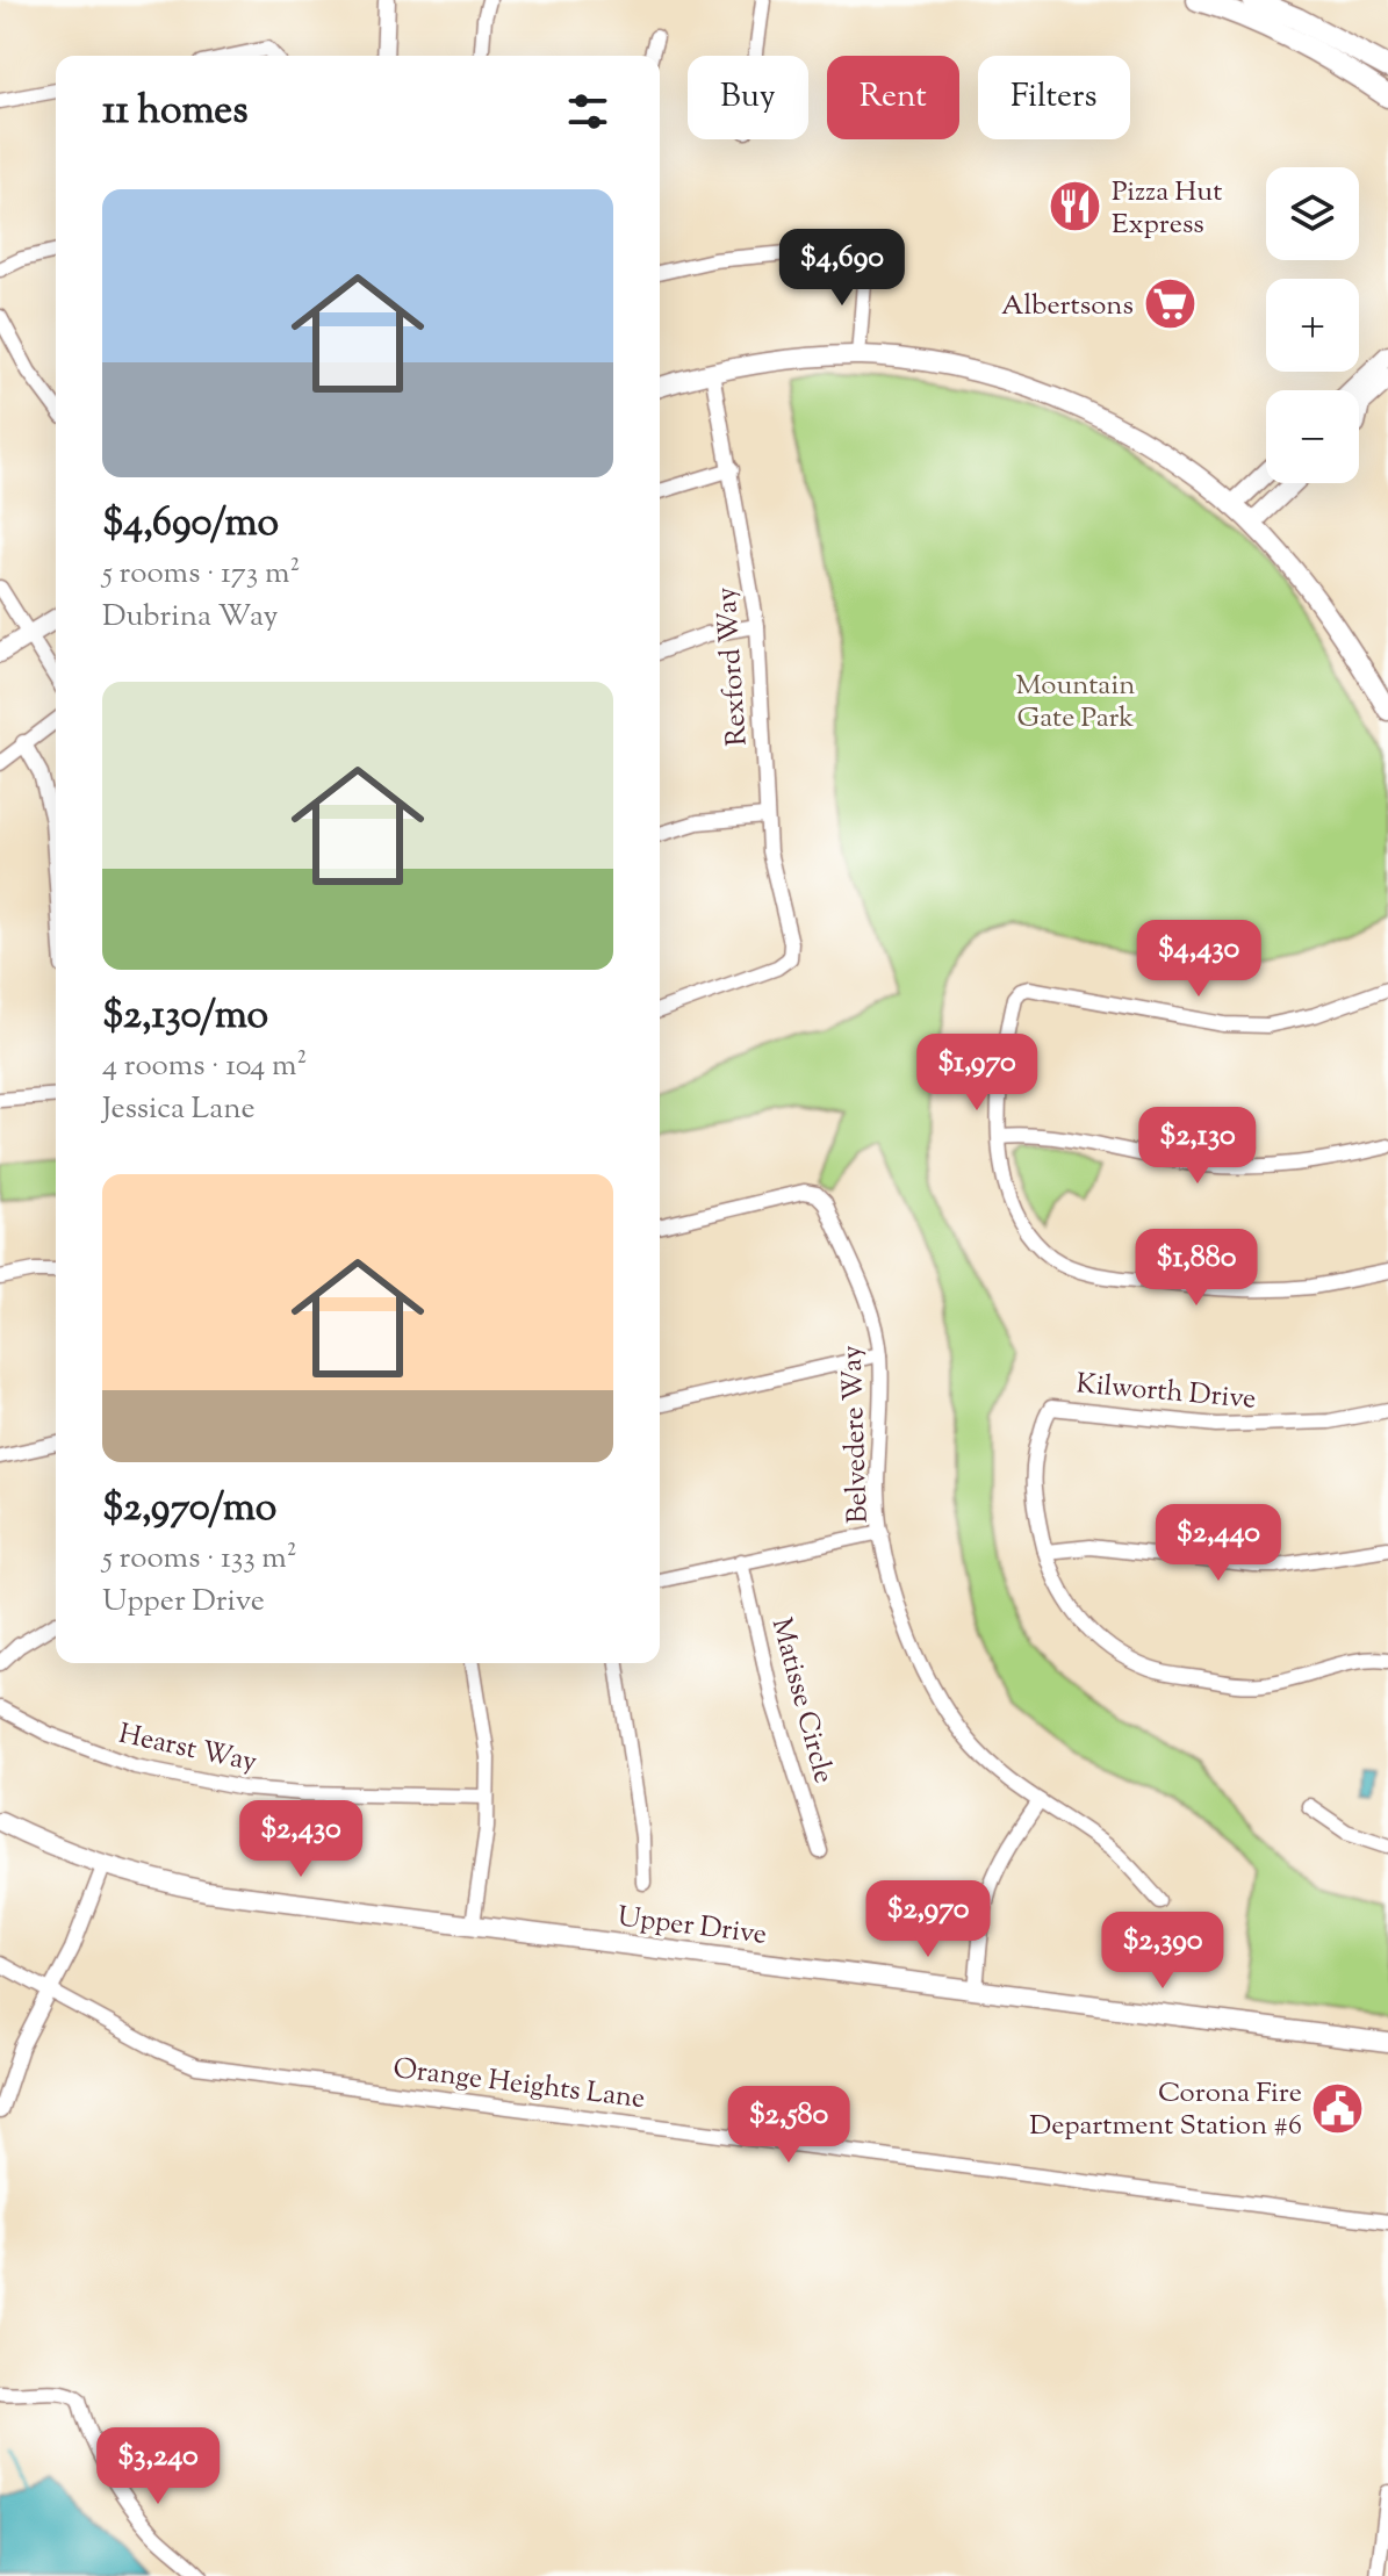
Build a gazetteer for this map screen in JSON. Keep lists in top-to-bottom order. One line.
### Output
{"streets":{"main road":["Upper Drive"],"street":["Rexford Way","Kilworth Drive","Belvedere Way","Matisse Circle","Hearst Way","Orange Heights Lane"]},"parks":["Mountain Gate Park"],"places":{"restaurant":["Pizza Hut Express"],"supermarket":["Albertsons"],"public building":["Corona Fire Department Station #6"]},"page":{"chip":["Buy","Rent","Filters"],"heading":"11 homes","map_buttons":["+","−"],"list":[{"name":"$4,690/mo","note":"5 rooms · 173 m² · Dubrina Way"},{"name":"$2,130/mo","note":"4 rooms · 104 m² · Jessica Lane"},{"name":"$2,970/mo","note":"5 rooms · 133 m² · Upper Drive"}],"price":["$4,690","$4,430","$1,970","$2,130","$1,880","$2,440","$2,430","$2,970","$2,390","$2,580","$3,240"]}}
